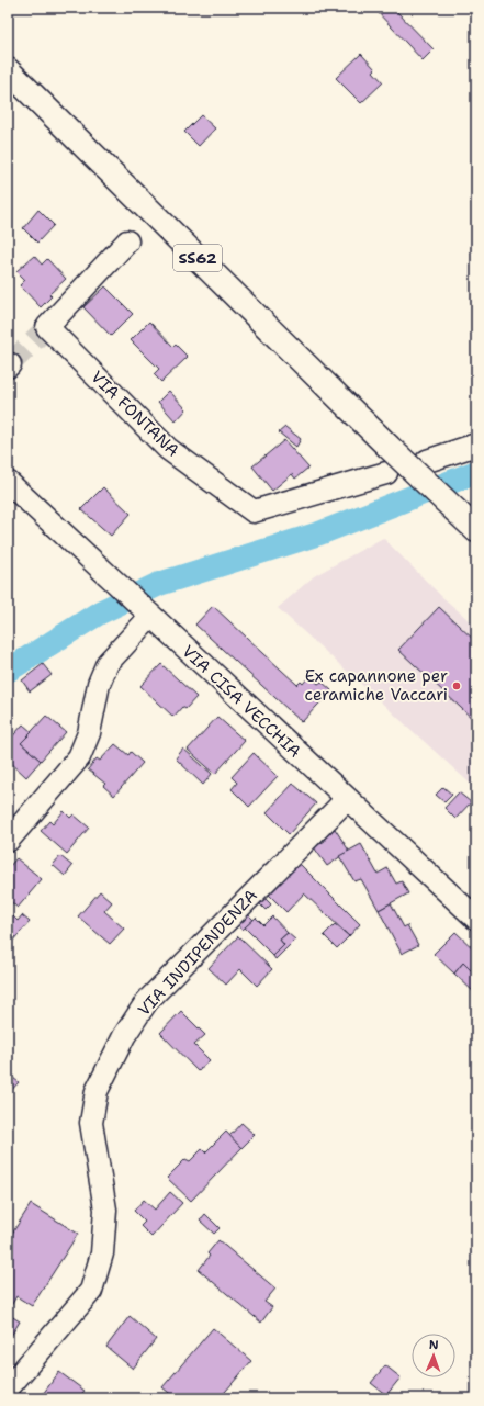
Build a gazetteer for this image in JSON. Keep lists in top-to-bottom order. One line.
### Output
{"streets":{"main road":["SS62"],"street":["VIA FONTANA","VIA CISA VECCHIA","VIA INDIPENDENZA"]},"crossings":[["VIA CISA VECCHIA","VIA INDIPENDENZA"]],"places":["Ex capannone per ceramiche Vaccari"],"north":"top"}
